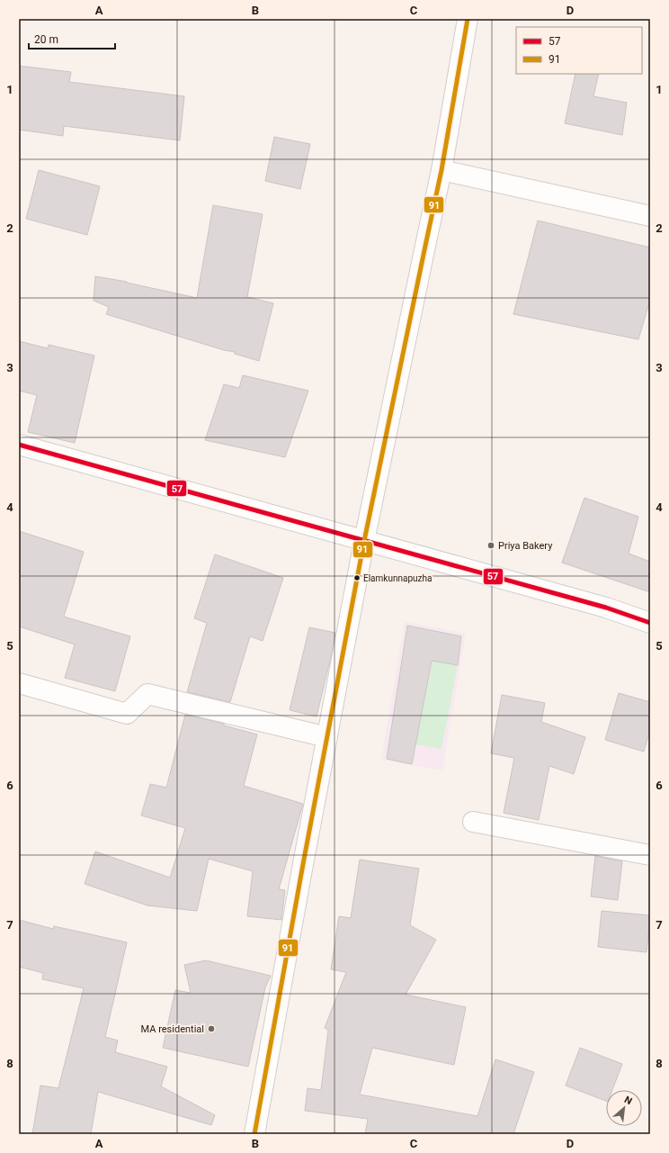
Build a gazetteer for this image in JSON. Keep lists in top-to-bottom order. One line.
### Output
{"places":["Priya Bakery","Elamkunnapuzha","MA residential"],"lines":["transit line 91","transit line 57"],"legend":["57","91"],"scale_bar":"20 m","north":"top right","grid":{"columns":["A","B","C","D"],"rows":["1","2","3","4","5","6","7","8"]}}
